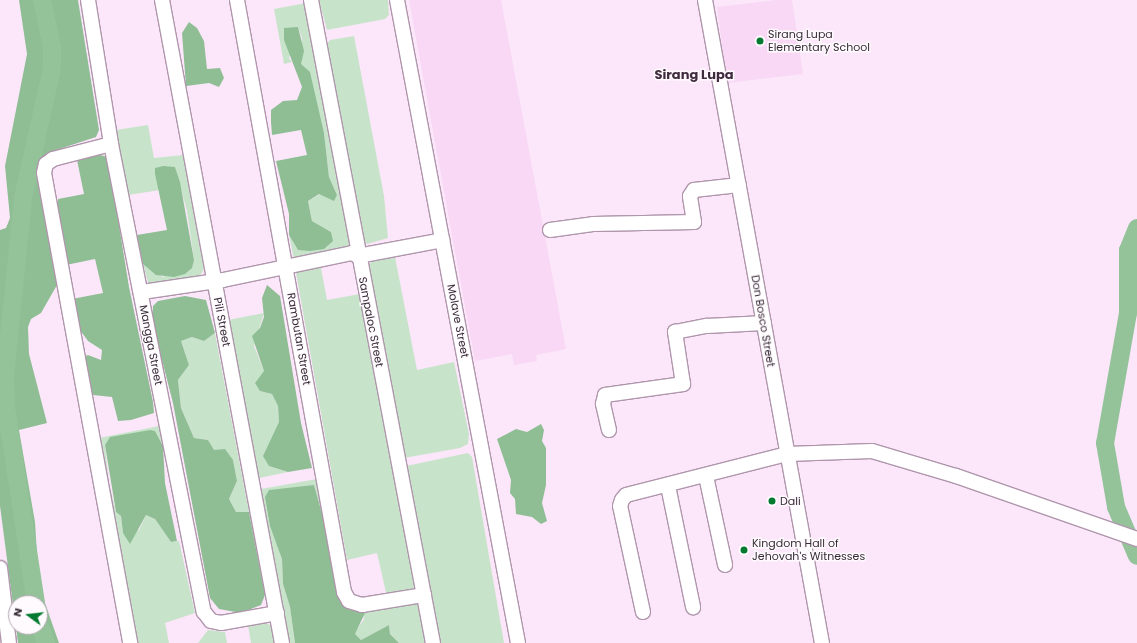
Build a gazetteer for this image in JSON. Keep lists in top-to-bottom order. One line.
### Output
{"streets":{"street":["Molave Street","Don Bosco Street","Pili Street","Sampaloc Street","Rambutan Street","Mangga Street"]},"crossings":[["Pili Street","Mangga Street"],["Sampaloc Street","Rambutan Street"]],"districts":["Sirang Lupa"],"places":["Sirang Lupa Elementary School","Dali","Kingdom Hall of Jehovah's Witnesses"],"north":"left"}
